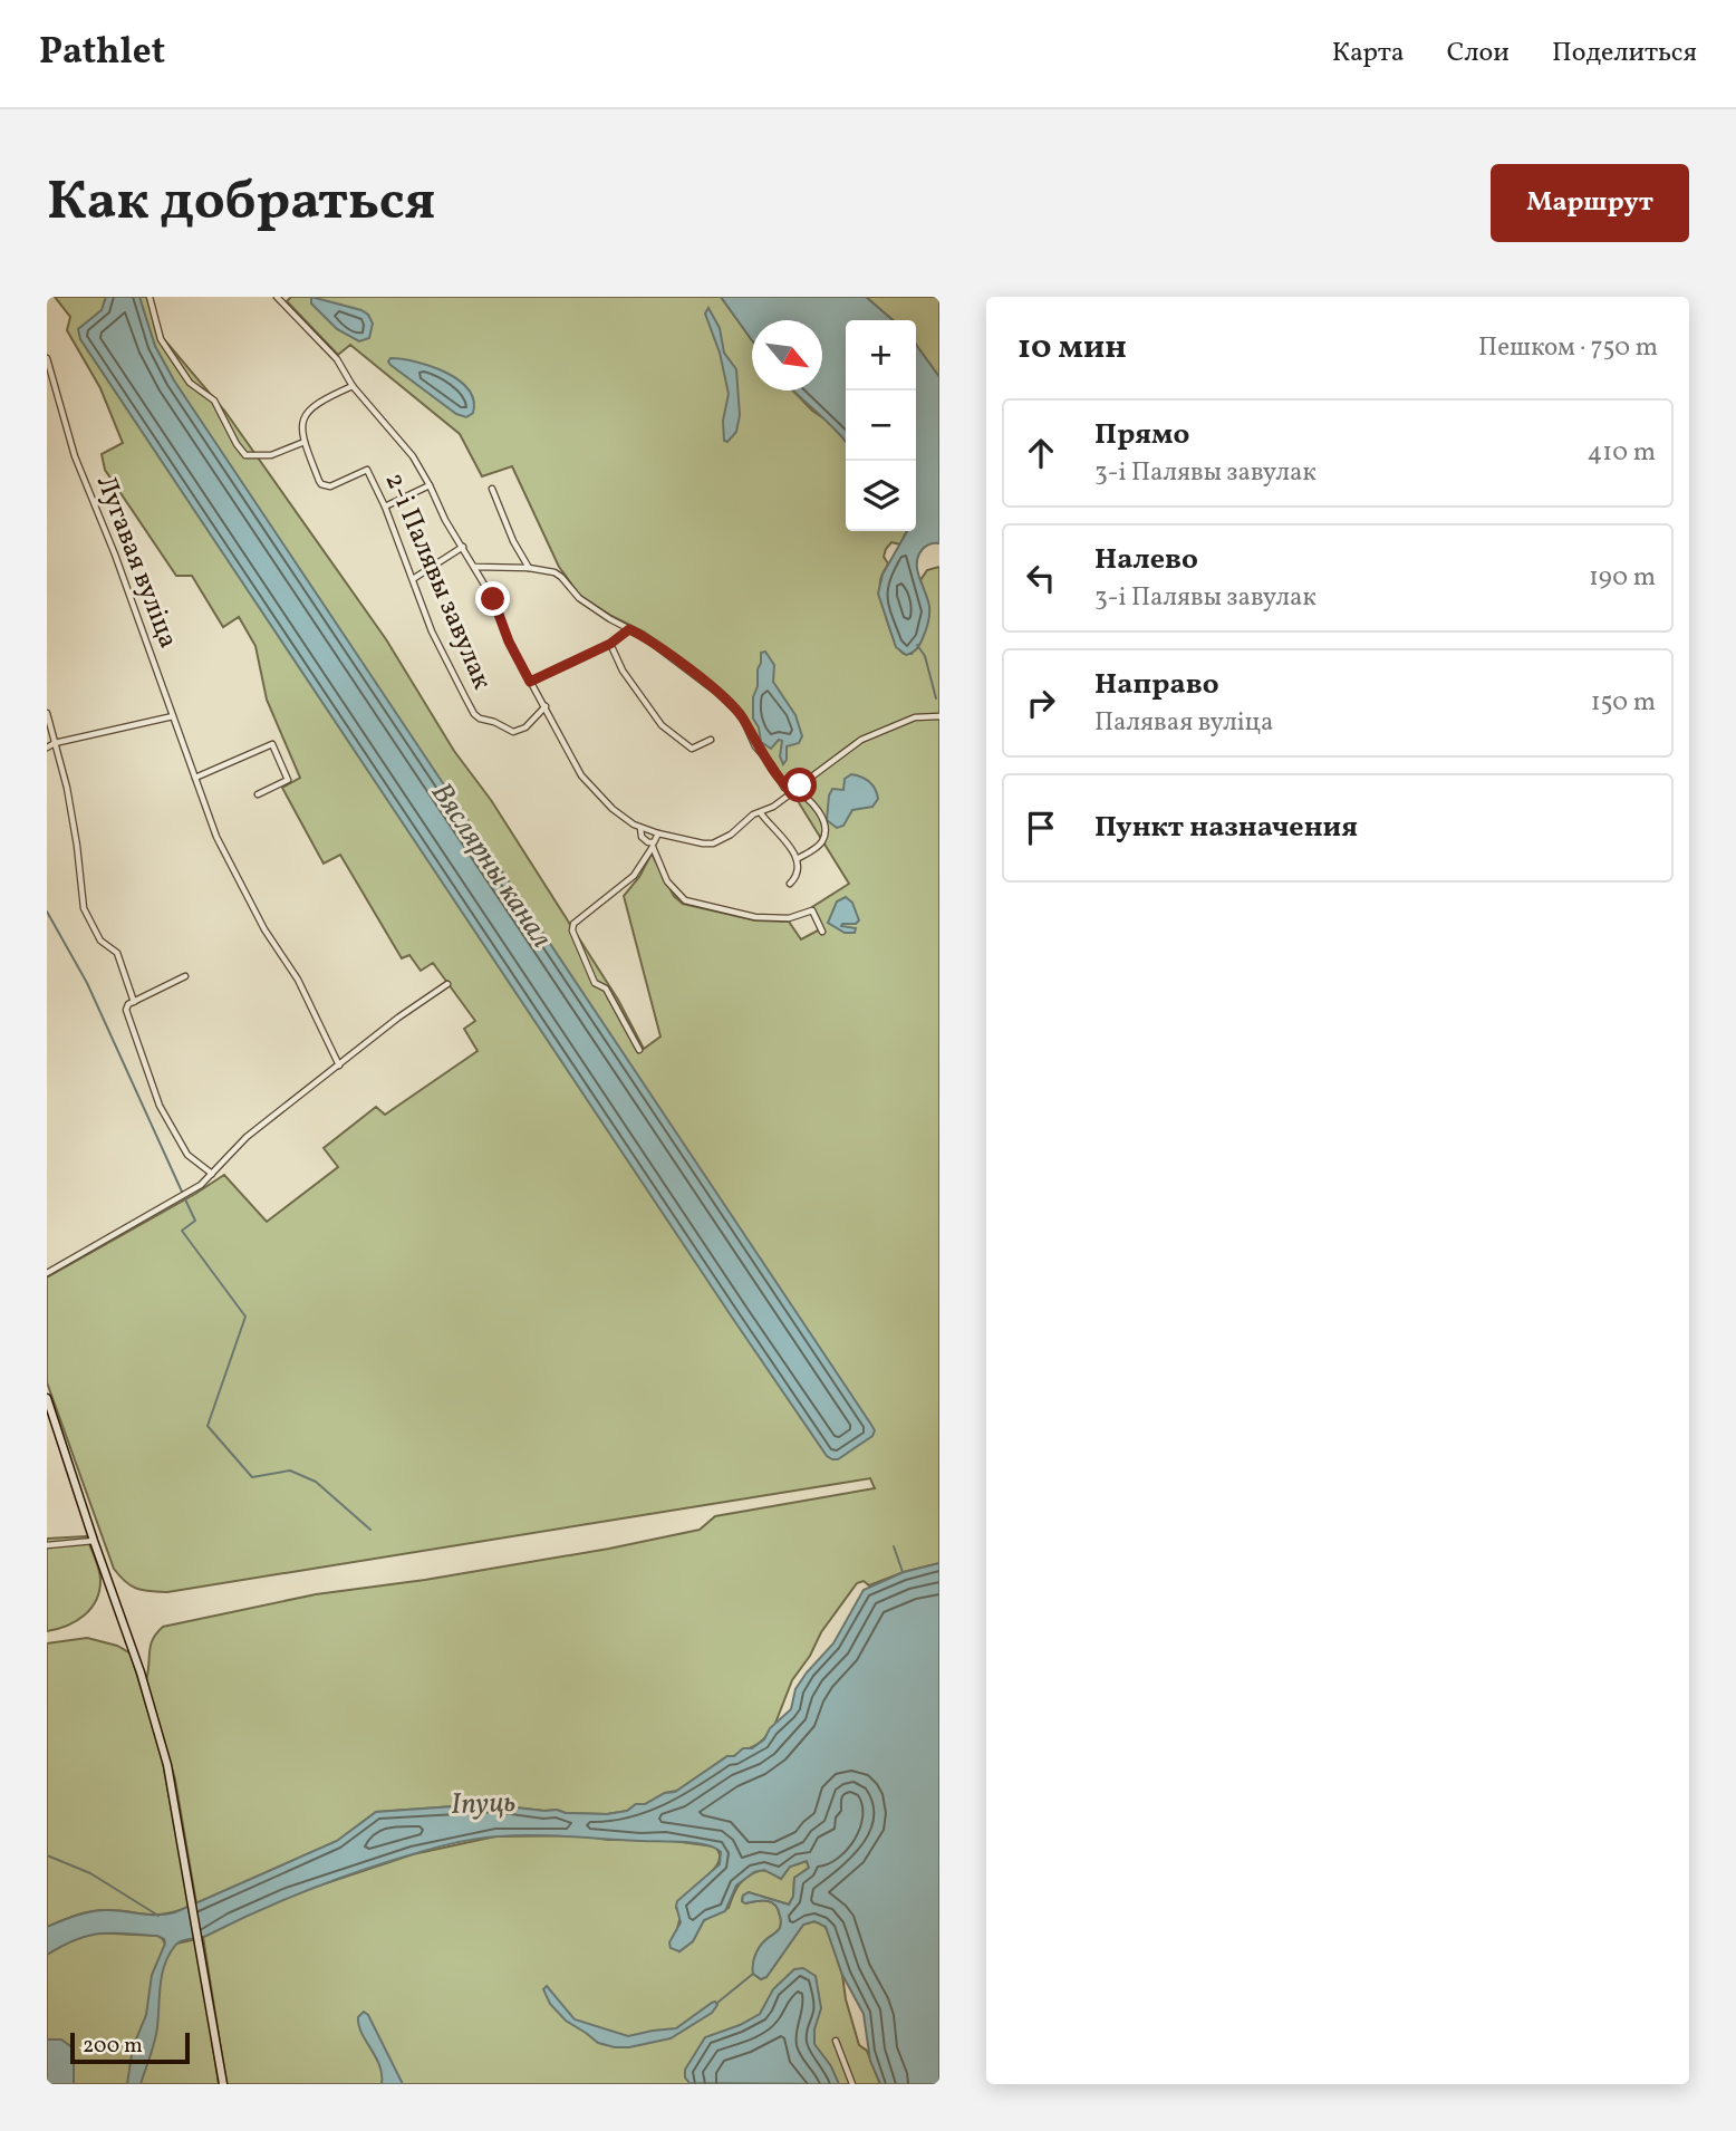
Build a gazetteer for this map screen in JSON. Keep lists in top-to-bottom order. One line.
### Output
{"streets":{"street":["Лугавая вуліца","2-і Палявы завулак"]},"water":["Вяслярны канал","Іпуць"],"scale_bar":"200 m","north":"bottom right","page":{"header":"Pathlet","nav":["Карта","Слои","Поделиться"],"buttons":"Маршрут","title":"Как добраться","heading":["10 мин","Пешком · 750 m"],"map_buttons":["+","−"],"list":[["Прямо","3-і Палявы завулак","410 m"],["Налево","3-і Палявы завулак","190 m"],["Направо","Палявая вуліца","150 m"],"Пункт назначения"],"scale":"200 m"}}
